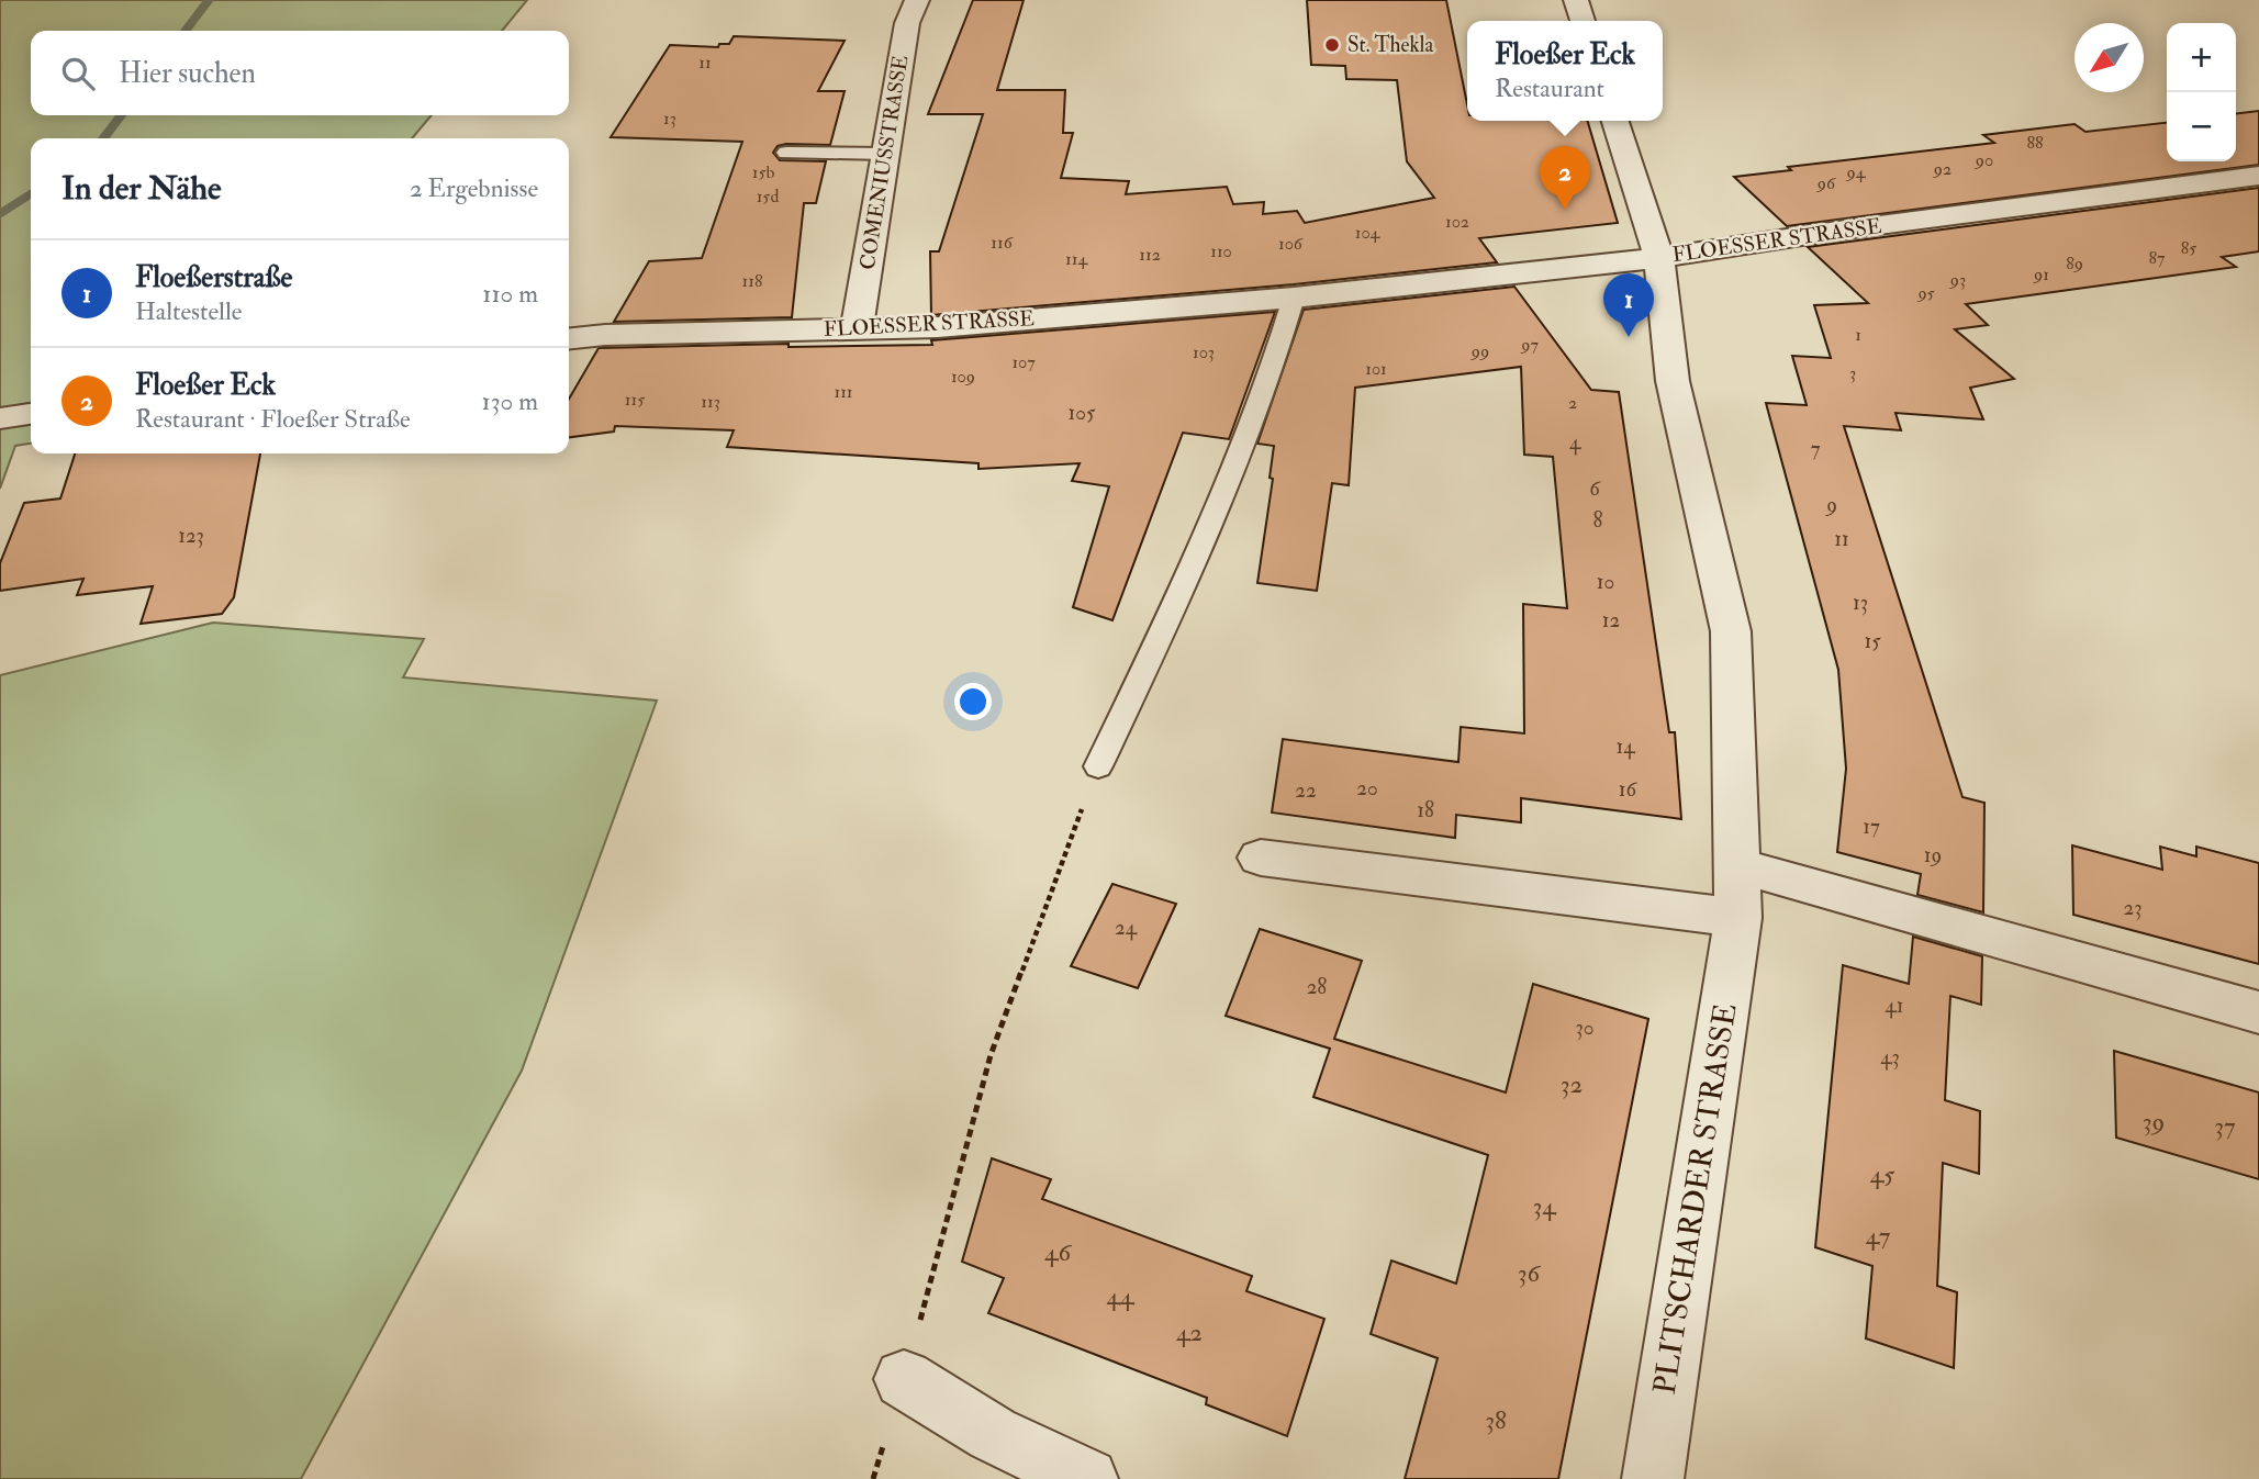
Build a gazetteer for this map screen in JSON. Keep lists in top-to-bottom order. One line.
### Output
{"streets":{"street":["COMENIUSSTRASSE","FLOESSER STRASSE","PLITSCHARDER STRASSE"]},"crossings":[["COMENIUSSTRASSE","FLOESSER STRASSE"],["FLOESSER STRASSE","PLITSCHARDER STRASSE"]],"places":["St. Thekla"],"house_numbers":["11","13","88","90","92","15b","94","96","15d","102","104","116","106","85","110","112","87","114","89","91","93","118","95","1","97","99","103","107","101","3","109","111","115","113","2","105","4","7","6","9","8","123","11","10","13","12","15","14","20","16","22","18","17","19","23","24","28","41","30","43","32","39","37","45","34","47","46","36","44","42","38"],"north":"bottom left","page":{"popup":["Floeßer Eck","Restaurant"],"map_buttons":["+","−"],"search":"Hier suchen","heading":["In der Nähe","2 Ergebnisse"],"pins":["2","1"],"list":[{"mark":"1","name":"Floeßerstraße","note":"Haltestelle","value":"110 m"},{"mark":"2","name":"Floeßer Eck","note":"Restaurant · Floeßer Straße","value":"130 m"}]}}
